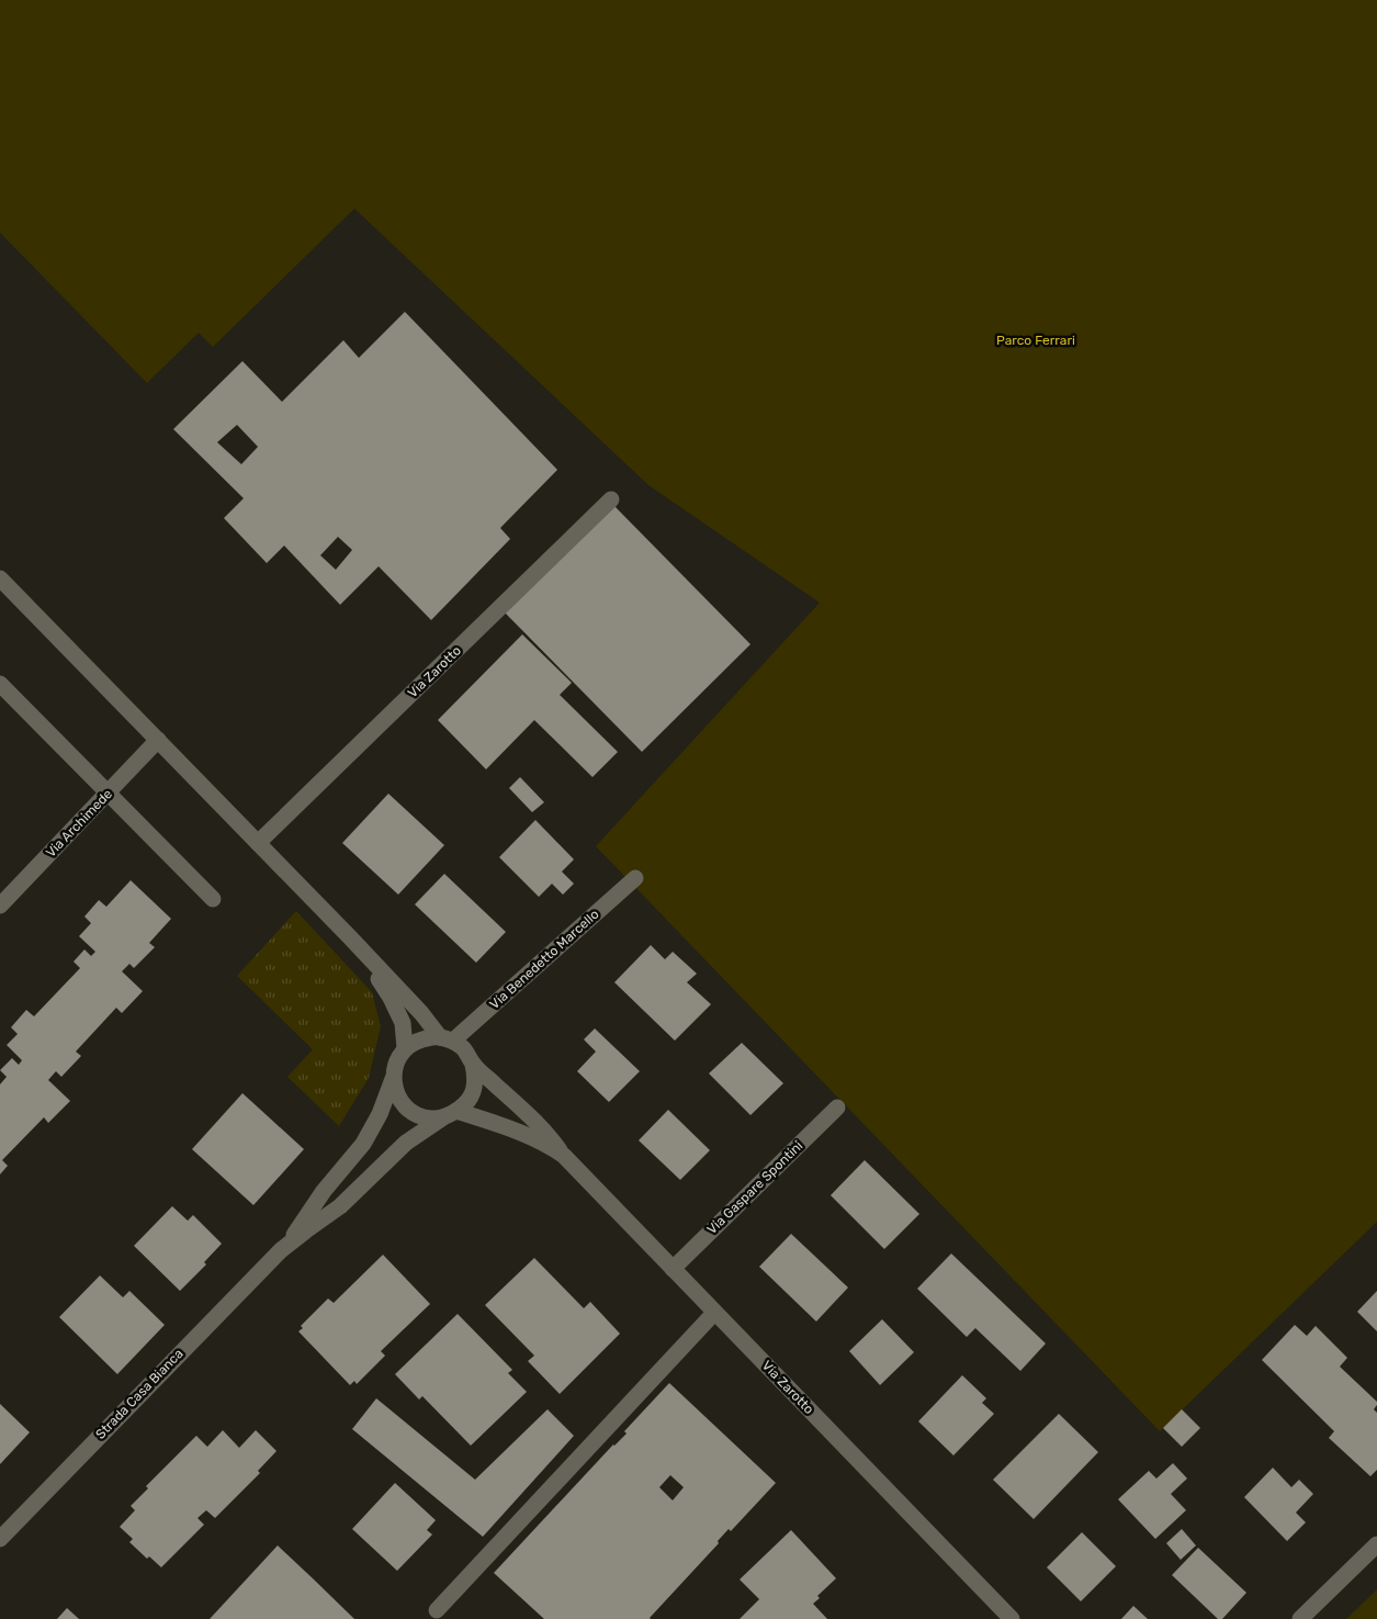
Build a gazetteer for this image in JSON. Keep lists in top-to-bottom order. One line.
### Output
{"streets":{"street":["Via Zarotto","Via Archimede","Via Benedetto Marcello","Via Gaspare Spontini","Strada Casa Bianca"]},"crossings":[["Via Zarotto","Via Archimede"],["Via Zarotto","Via Benedetto Marcello"],["Via Zarotto","Via Gaspare Spontini"],["Via Zarotto","Strada Casa Bianca"],["Via Benedetto Marcello","Strada Casa Bianca"]],"parks":["Parco Ferrari"]}
